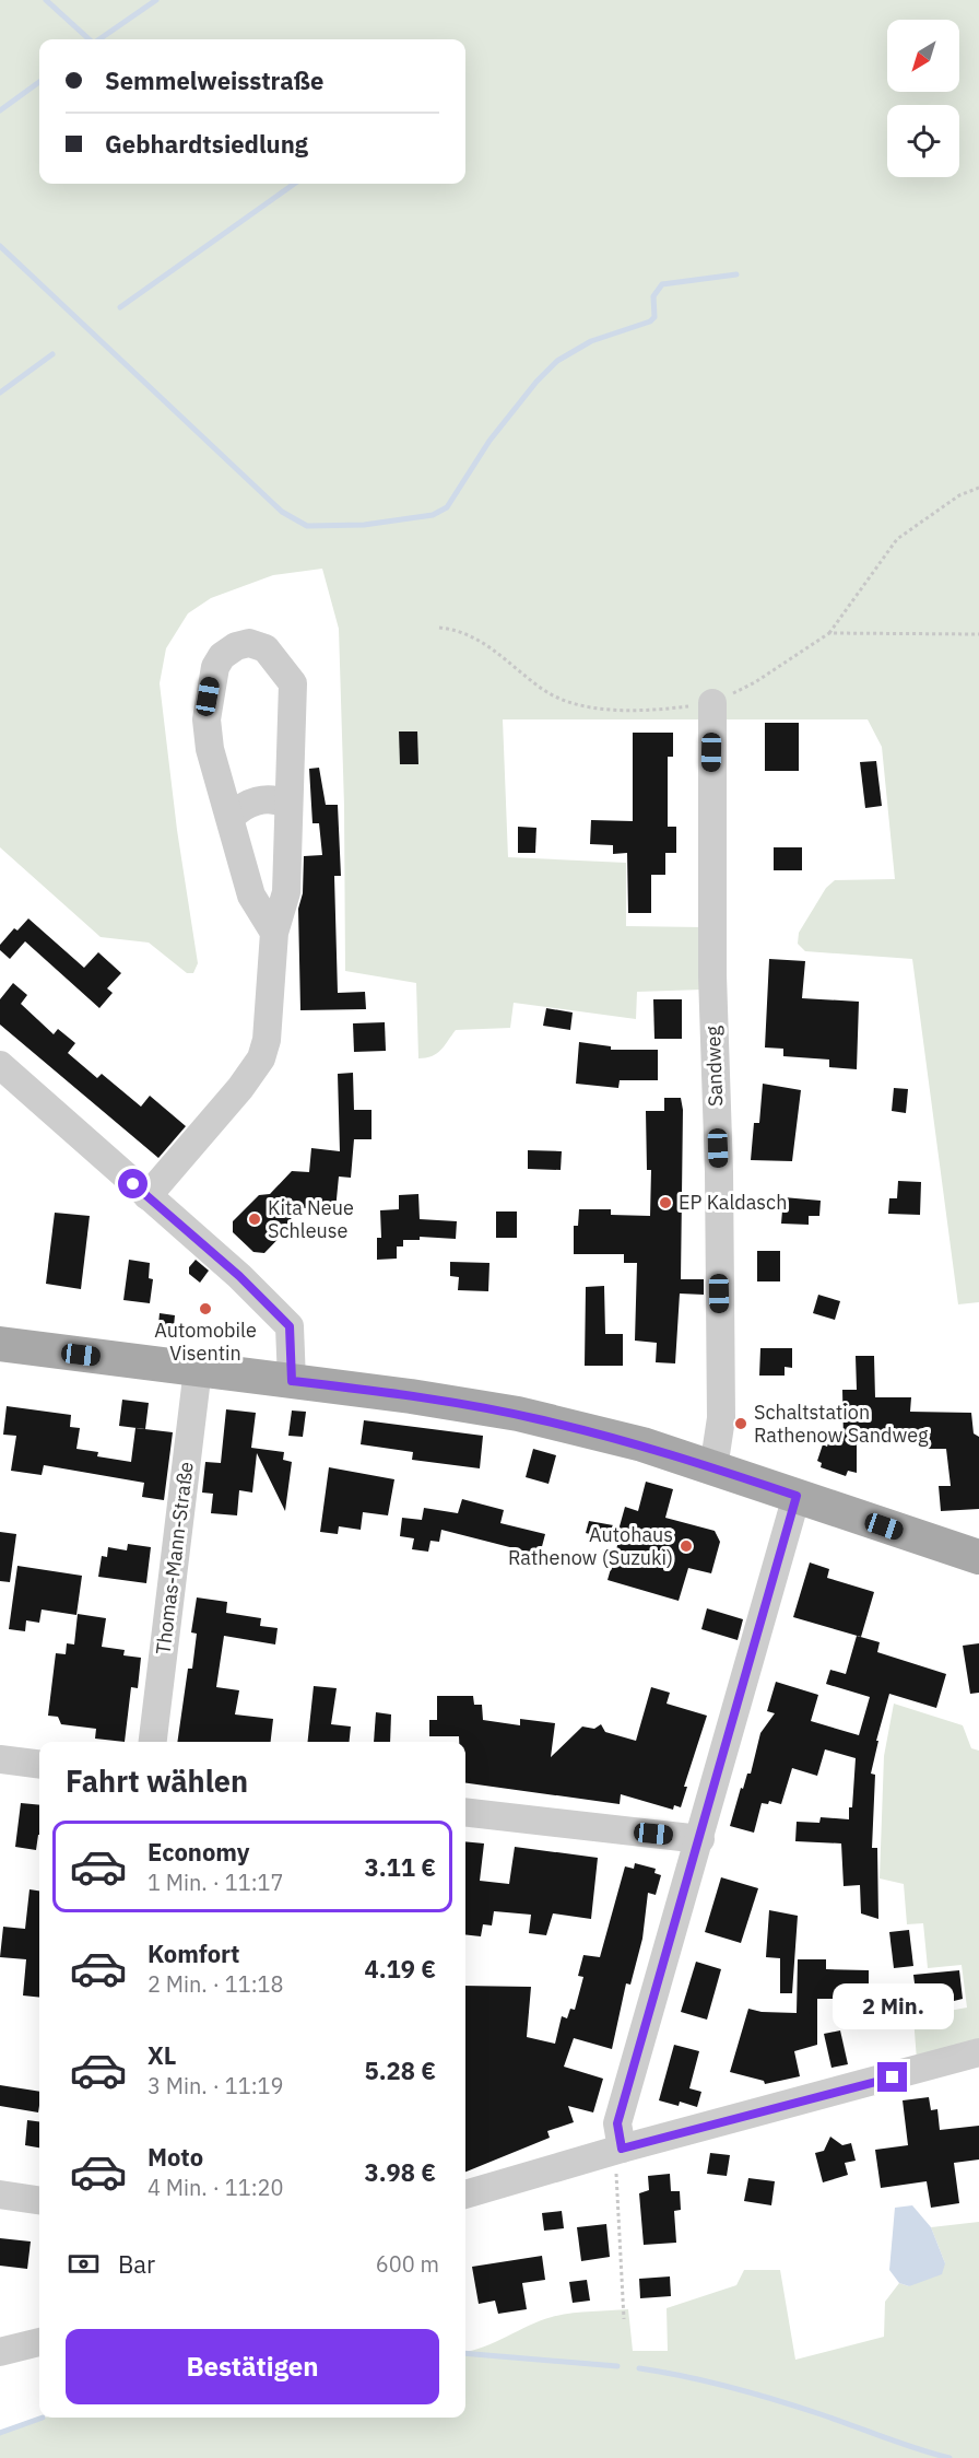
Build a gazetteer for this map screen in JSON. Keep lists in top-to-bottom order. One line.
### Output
{"streets":{"street":["Sandweg","Thomas-Mann-Straße"]},"places":["EP Kaldasch","Kita Neue Schleuse","Automobile Visentin","Schaltstation Rathenow Sandweg","Autohaus Rathenow (Suzuki)"],"north":"bottom left","page":{"banner":["Semmelweisstraße","Gebhardtsiedlung"],"heading":"Fahrt wählen","list":[{"name":"Economy","note":"1 Min. · 11:17","value":"3.11 €"},{"name":"Komfort","note":"2 Min. · 11:18","value":"4.19 €"},{"name":"XL","note":"3 Min. · 11:19","value":"5.28 €"},{"name":"Moto","note":"4 Min. · 11:20","value":"3.98 €"}],"bubble":"2 Min.","pay":["Bar","600 m"],"buttons":"Bestätigen"}}
